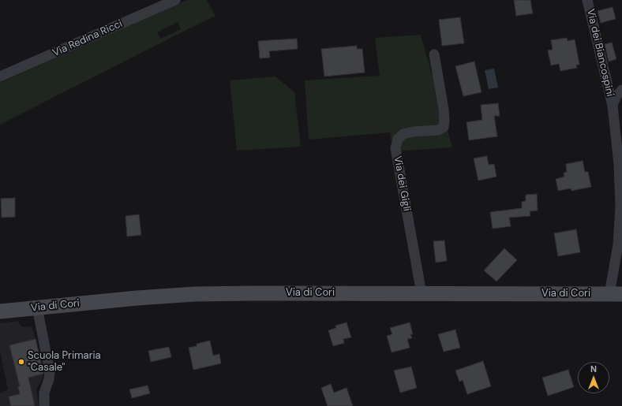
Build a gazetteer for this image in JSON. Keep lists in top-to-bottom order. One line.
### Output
{"streets":{"main road":["Via di Cori"],"street":["Via Redina Ricci","Via dei Biancospini","Via dei Gigli"]},"crossings":[["Via dei Biancospini","Via di Cori"],["Via dei Gigli","Via di Cori"]],"places":["Scuola Primaria \"Casale\""],"north":"top"}
